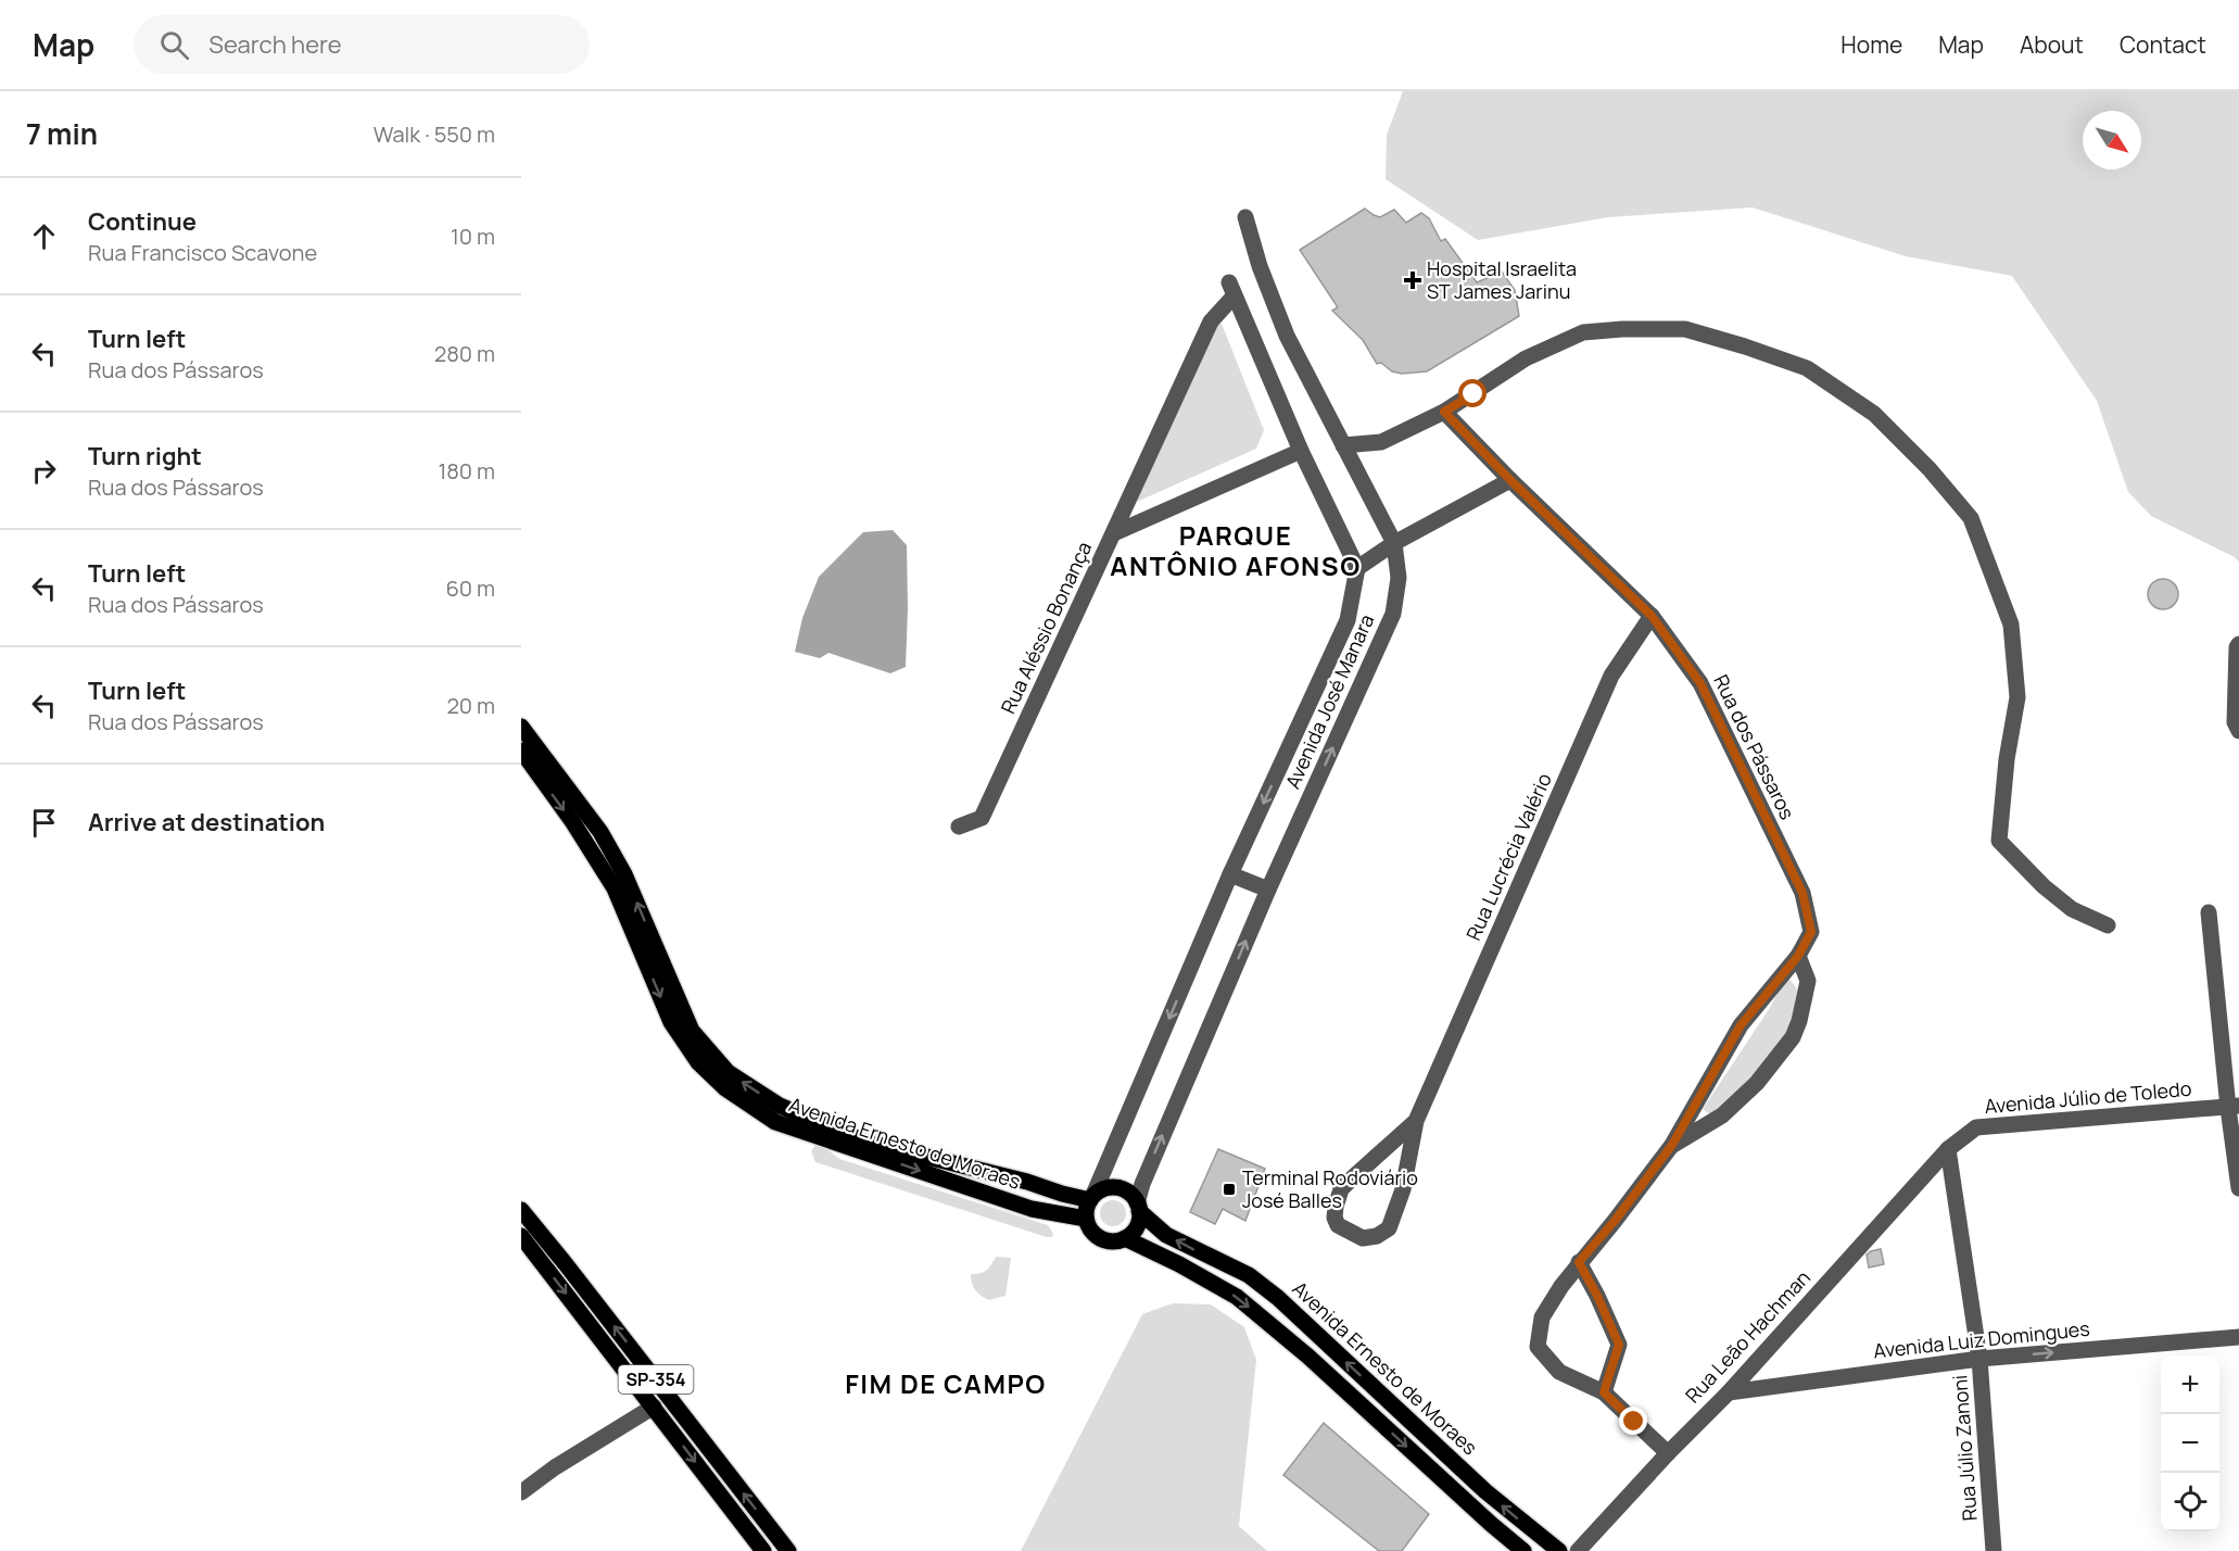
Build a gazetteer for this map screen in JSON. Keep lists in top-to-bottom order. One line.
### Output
{"streets":{"main road":["Avenida Ernesto de Moraes","SP-354"],"street":["Rua Aléssio Bonança","Avenida José Manara","Rua dos Pássaros","Rua Lucrécia Valério","Avenida Júlio de Toledo","Rua Leão Hachman","Avenida Luiz Domingues","Rua Júlio Zanoni"]},"crossings":[["Avenida José Manara","Avenida Ernesto de Moraes"],["Rua dos Pássaros","Rua Lucrécia Valério"],["Rua dos Pássaros","Rua Leão Hachman"],["Avenida Júlio de Toledo","Rua Leão Hachman"],["Avenida Júlio de Toledo","Rua Júlio Zanoni"],["Rua Leão Hachman","Avenida Luiz Domingues"],["Rua Leão Hachman","Rua Júlio Zanoni"],["Avenida Luiz Domingues","Rua Júlio Zanoni"]],"one_way":["Avenida Luiz Domingues"],"districts":["PARQUE ANTÔNIO AFONSO","FIM DE CAMPO"],"places":{"health":["Hospital Israelita ST James Jarinu"],"transit":["Terminal Rodoviário José Balles"]},"north":"bottom right","page":{"header":"Map","search":"Search here","nav":["Home","Map","About","Contact"],"heading":["7 min","Walk · 550 m"],"list":[["Continue","Rua Francisco Scavone","10 m"],["Turn left","Rua dos Pássaros","280 m"],["Turn right","Rua dos Pássaros","180 m"],["Turn left","Rua dos Pássaros","60 m"],["Turn left","Rua dos Pássaros","20 m"],"Arrive at destination"],"map_buttons":["+","−"]}}
